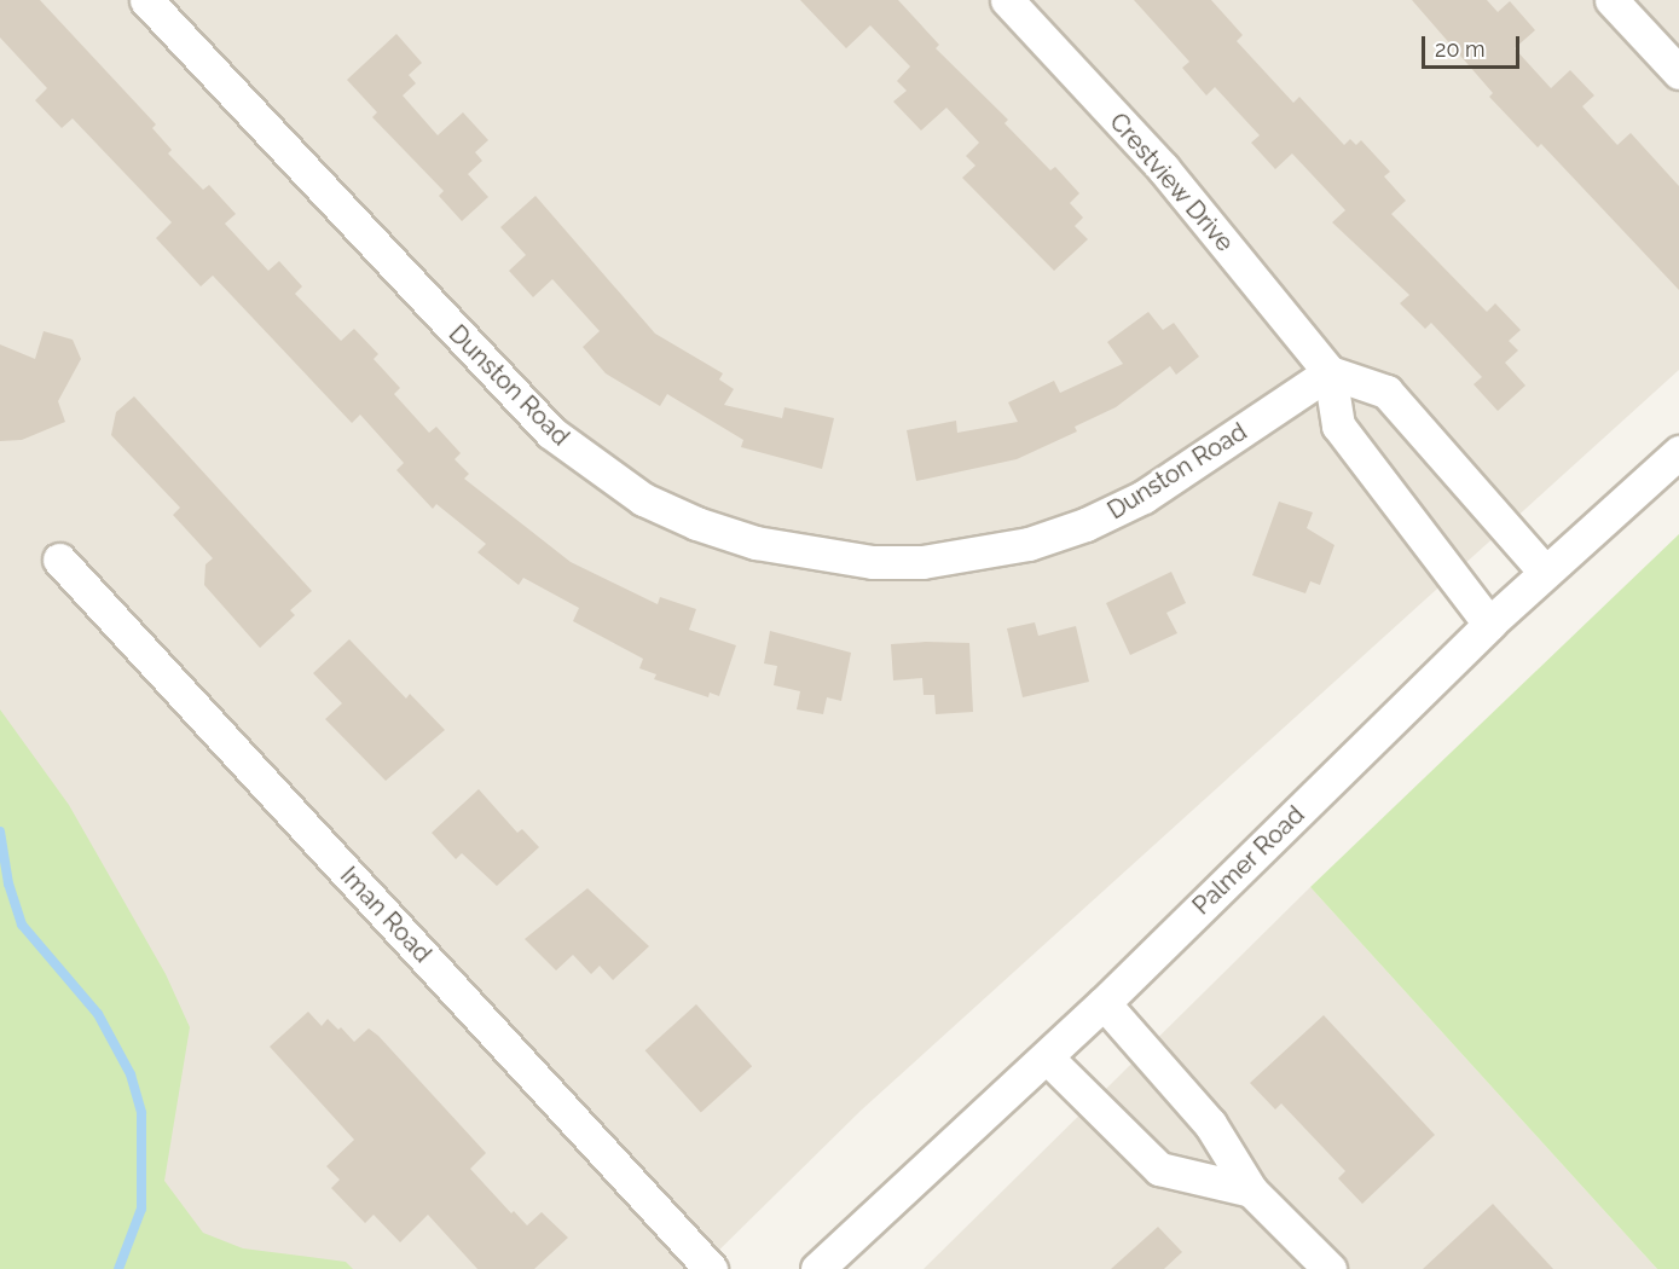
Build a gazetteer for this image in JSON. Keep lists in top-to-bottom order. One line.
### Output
{"streets":{"street":["Crestview Drive","Dunston Road","Palmer Road","Iman Road"]},"crossings":[["Crestview Drive","Dunston Road"]],"scale_bar":"20 m"}
